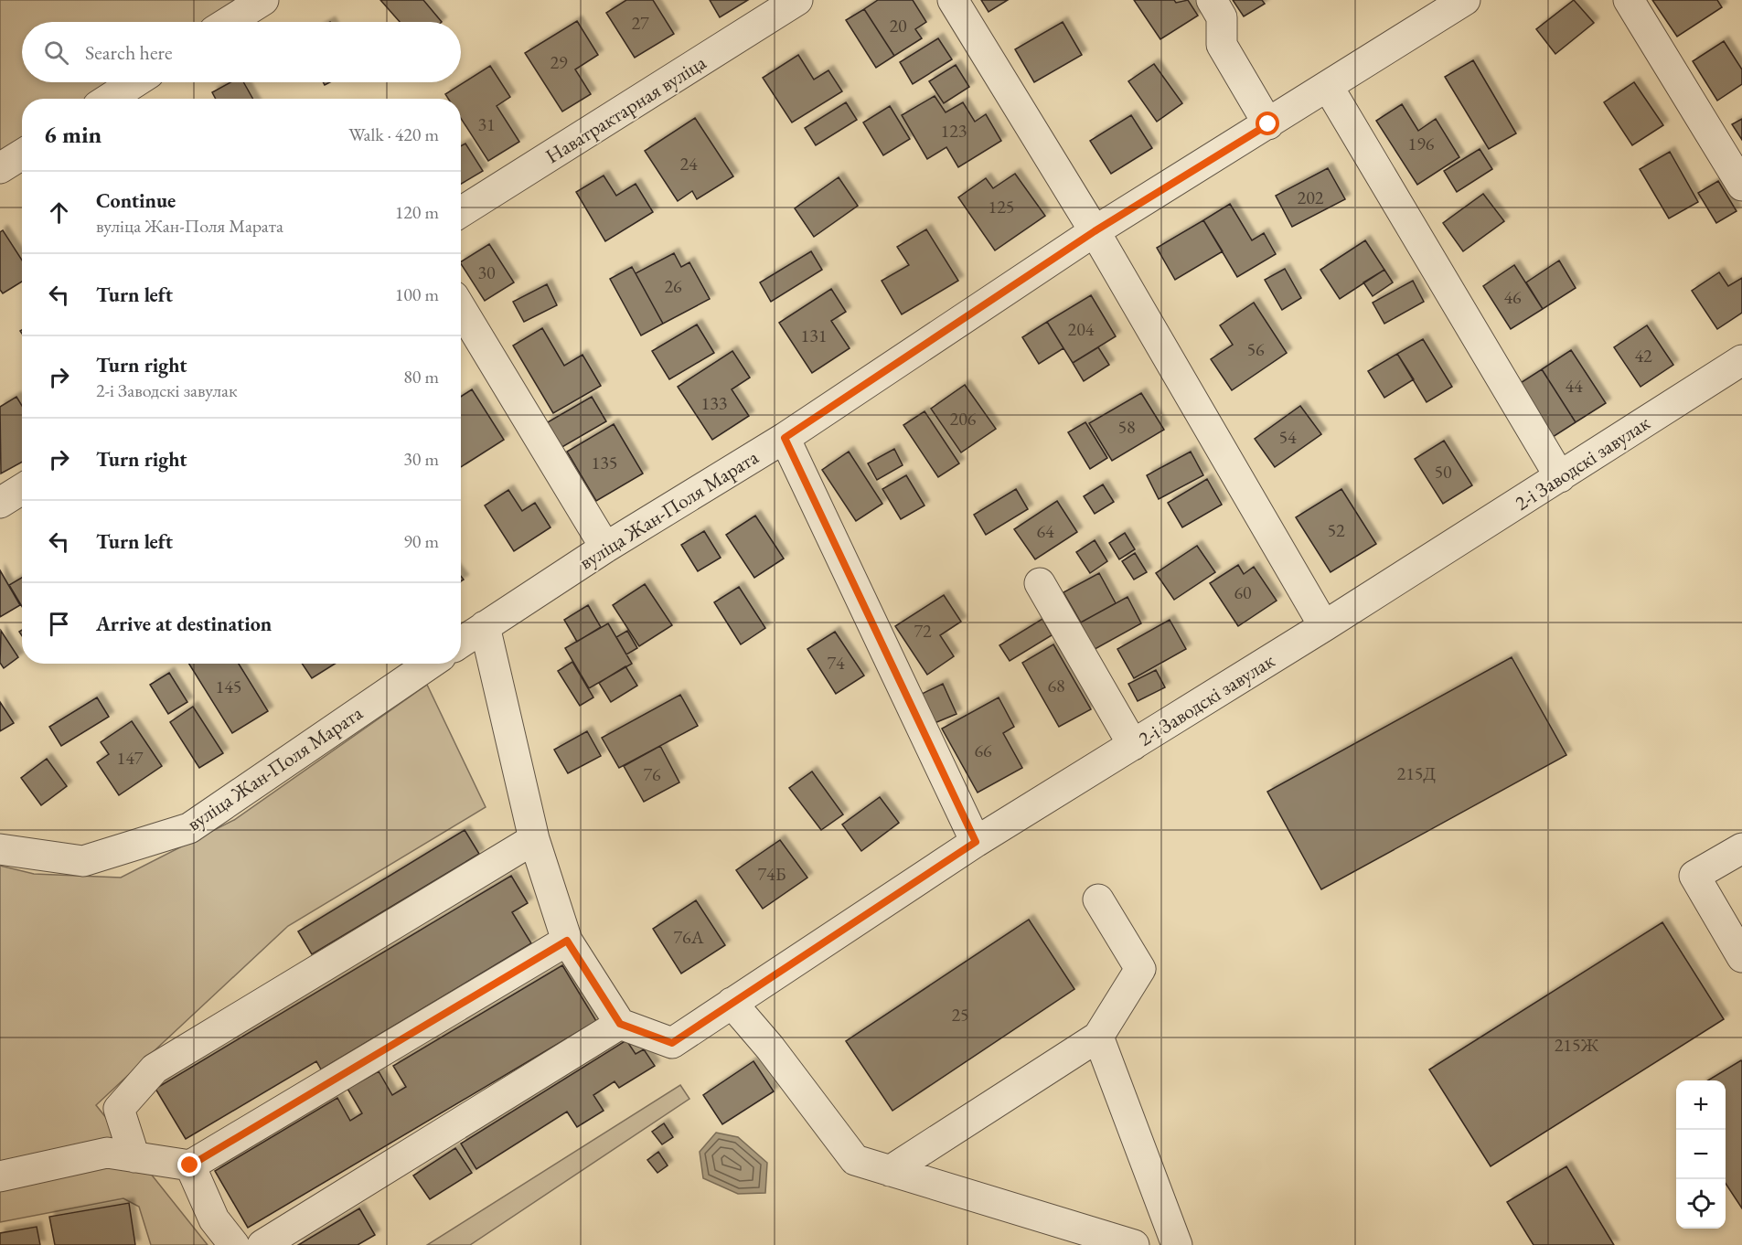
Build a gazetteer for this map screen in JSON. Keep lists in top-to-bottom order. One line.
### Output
{"streets":{"street":["Наватрактарная вуліца","2-і Заводскі завулак","вуліца Жан-Поля Марата"]},"house_numbers":["27","20","29","31","123","196","24","202","125","30","26","46","204","131","56","42","44","133","206","58","54","135","50","52","64","60","72","74","68","145","66","147","215Д","76","74Б","76А","25","215Ж"],"page":{"search":"Search here","heading":["6 min","Walk · 420 m"],"list":[["Continue","вуліца Жан-Поля Марата","120 m"],["Turn left","100 m"],["Turn right","2-і Заводскі завулак","80 m"],["Turn right","30 m"],["Turn left","90 m"],"Arrive at destination"],"map_buttons":["+","−"]}}
